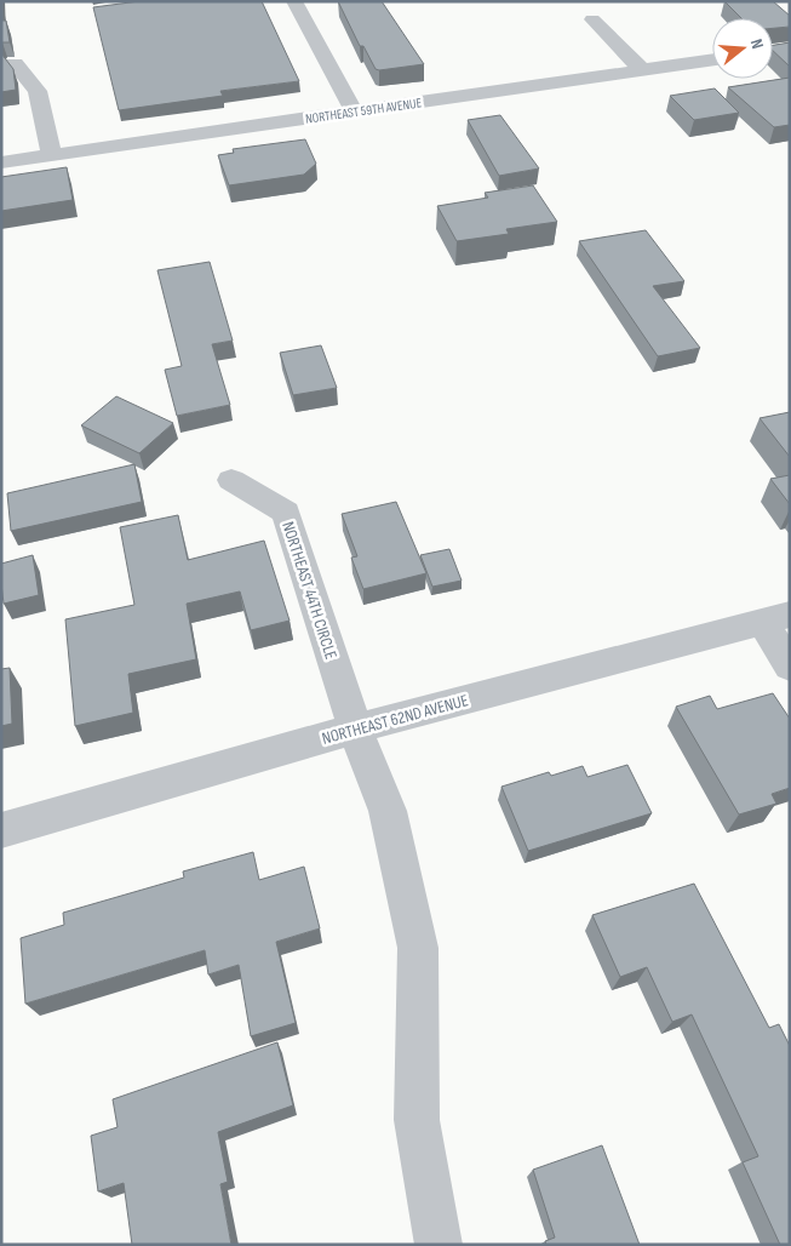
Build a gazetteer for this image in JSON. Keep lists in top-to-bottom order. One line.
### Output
{"streets":{"street":["NORTHEAST 59TH AVENUE","NORTHEAST 44TH CIRCLE","NORTHEAST 62ND AVENUE"]},"crossings":[["NORTHEAST 44TH CIRCLE","NORTHEAST 62ND AVENUE"]],"north":"right"}
